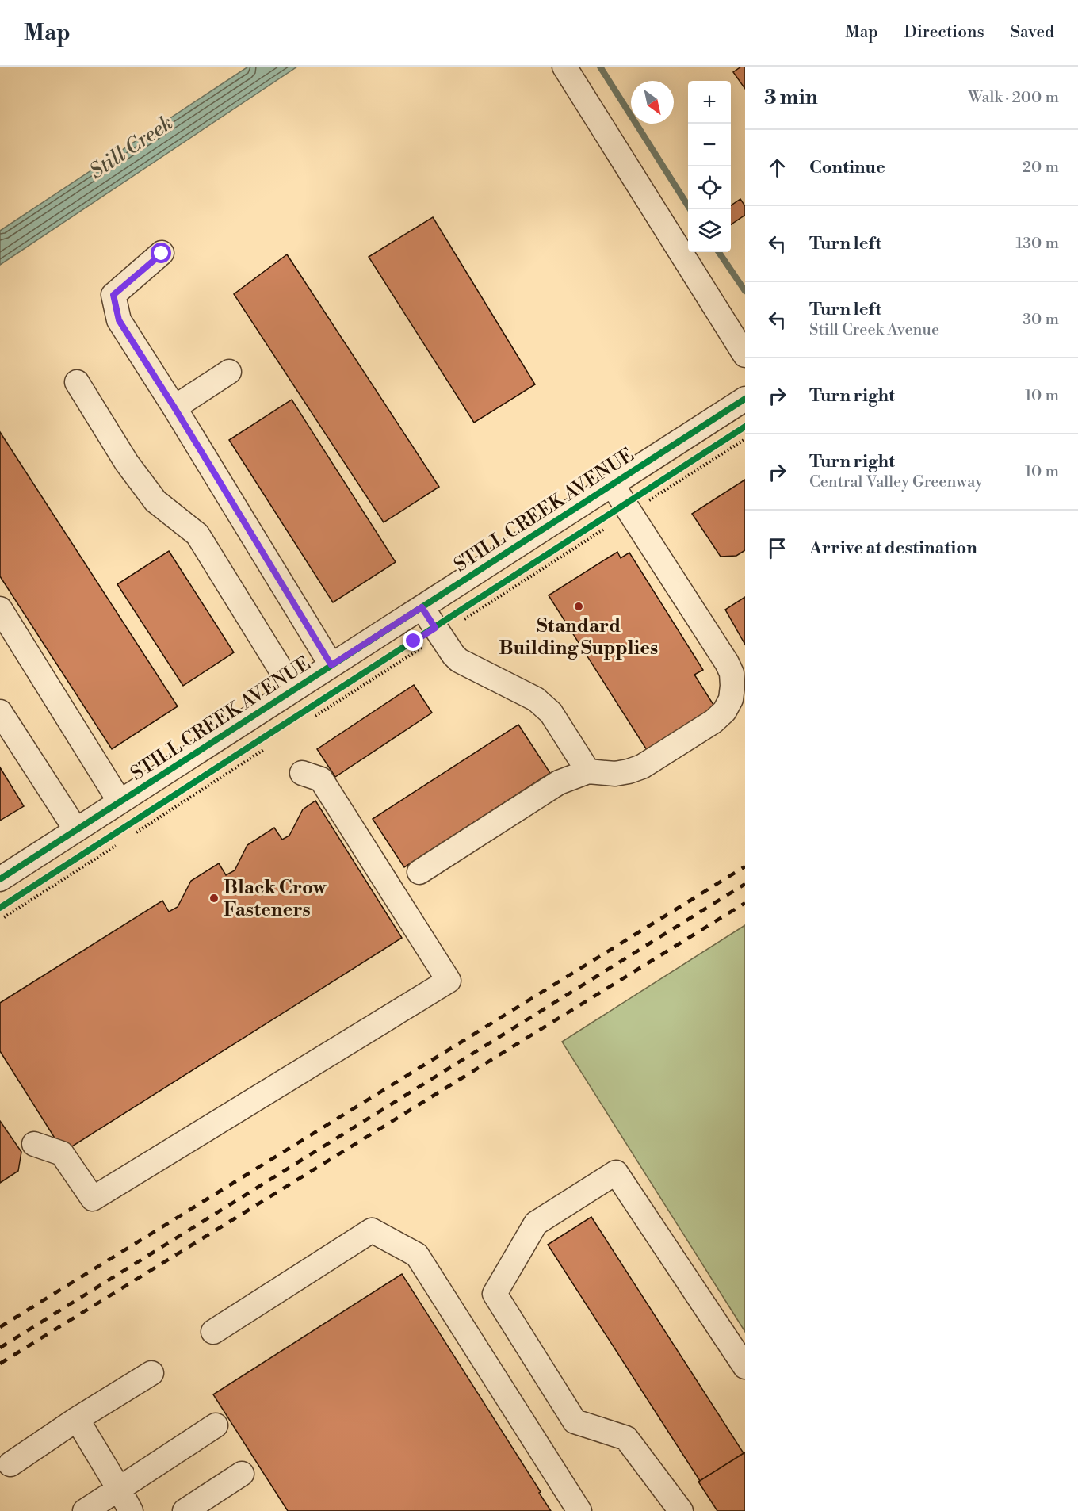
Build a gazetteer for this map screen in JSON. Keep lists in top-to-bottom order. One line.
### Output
{"streets":{"street":["STILL CREEK AVENUE"]},"water":["Still Creek"],"places":["Standard Building Supplies","Black Crow Fasteners"],"north":"bottom right","page":{"header":"Map","nav":["Map","Directions","Saved"],"heading":["3 min","Walk · 200 m"],"map_buttons":["+","−"],"list":[["Continue","20 m"],["Turn left","130 m"],["Turn left","Still Creek Avenue","30 m"],["Turn right","10 m"],["Turn right","Central Valley Greenway","10 m"],"Arrive at destination"]}}
